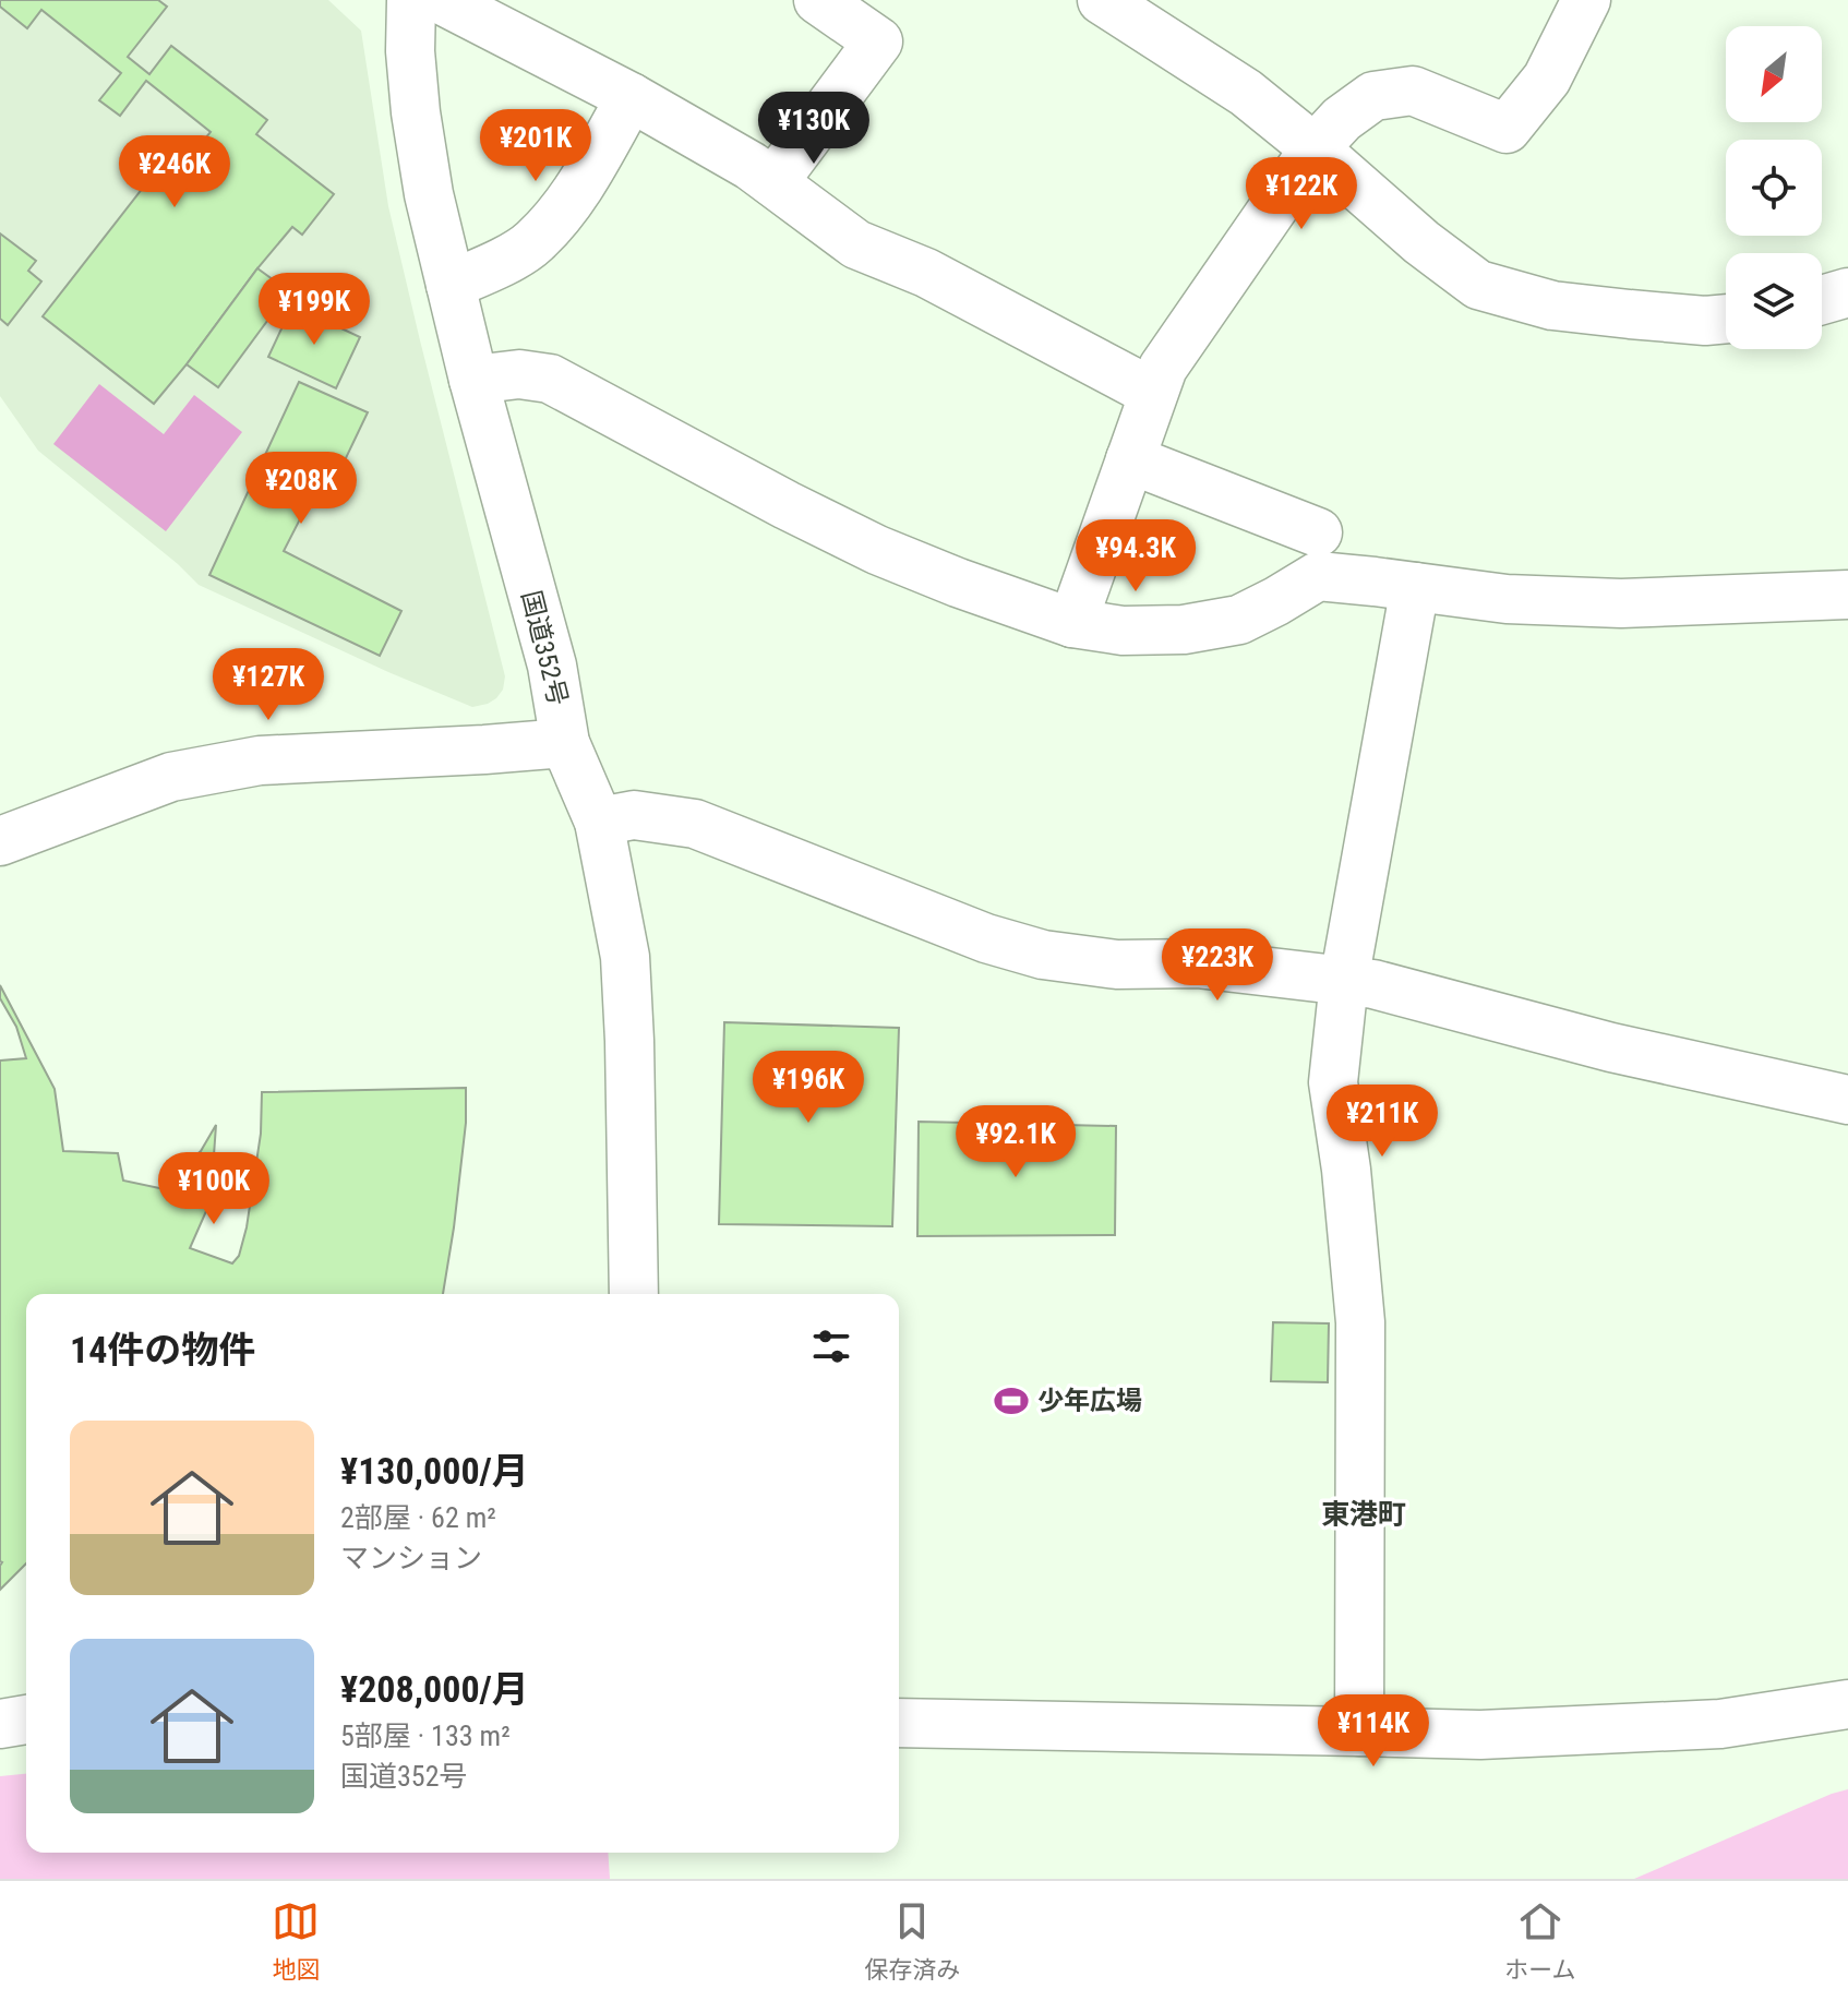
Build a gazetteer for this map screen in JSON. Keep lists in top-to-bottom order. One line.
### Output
{"streets":{"main road":["国道352号"]},"districts":["東港町"],"places":{"sports":["少年広場"]},"north":"bottom left","page":{"price":["¥130K","¥201K","¥246K","¥122K","¥199K","¥208K","¥94.3K","¥127K","¥223K","¥196K","¥211K","¥92.1K","¥100K","¥114K"],"heading":"14件の物件","list":[{"name":"¥130,000/月","note":"2部屋 · 62 m² · マンション"},{"name":"¥208,000/月","note":"5部屋 · 133 m² · 国道352号"}],"tabs":["地図","保存済み","ホーム"]}}
